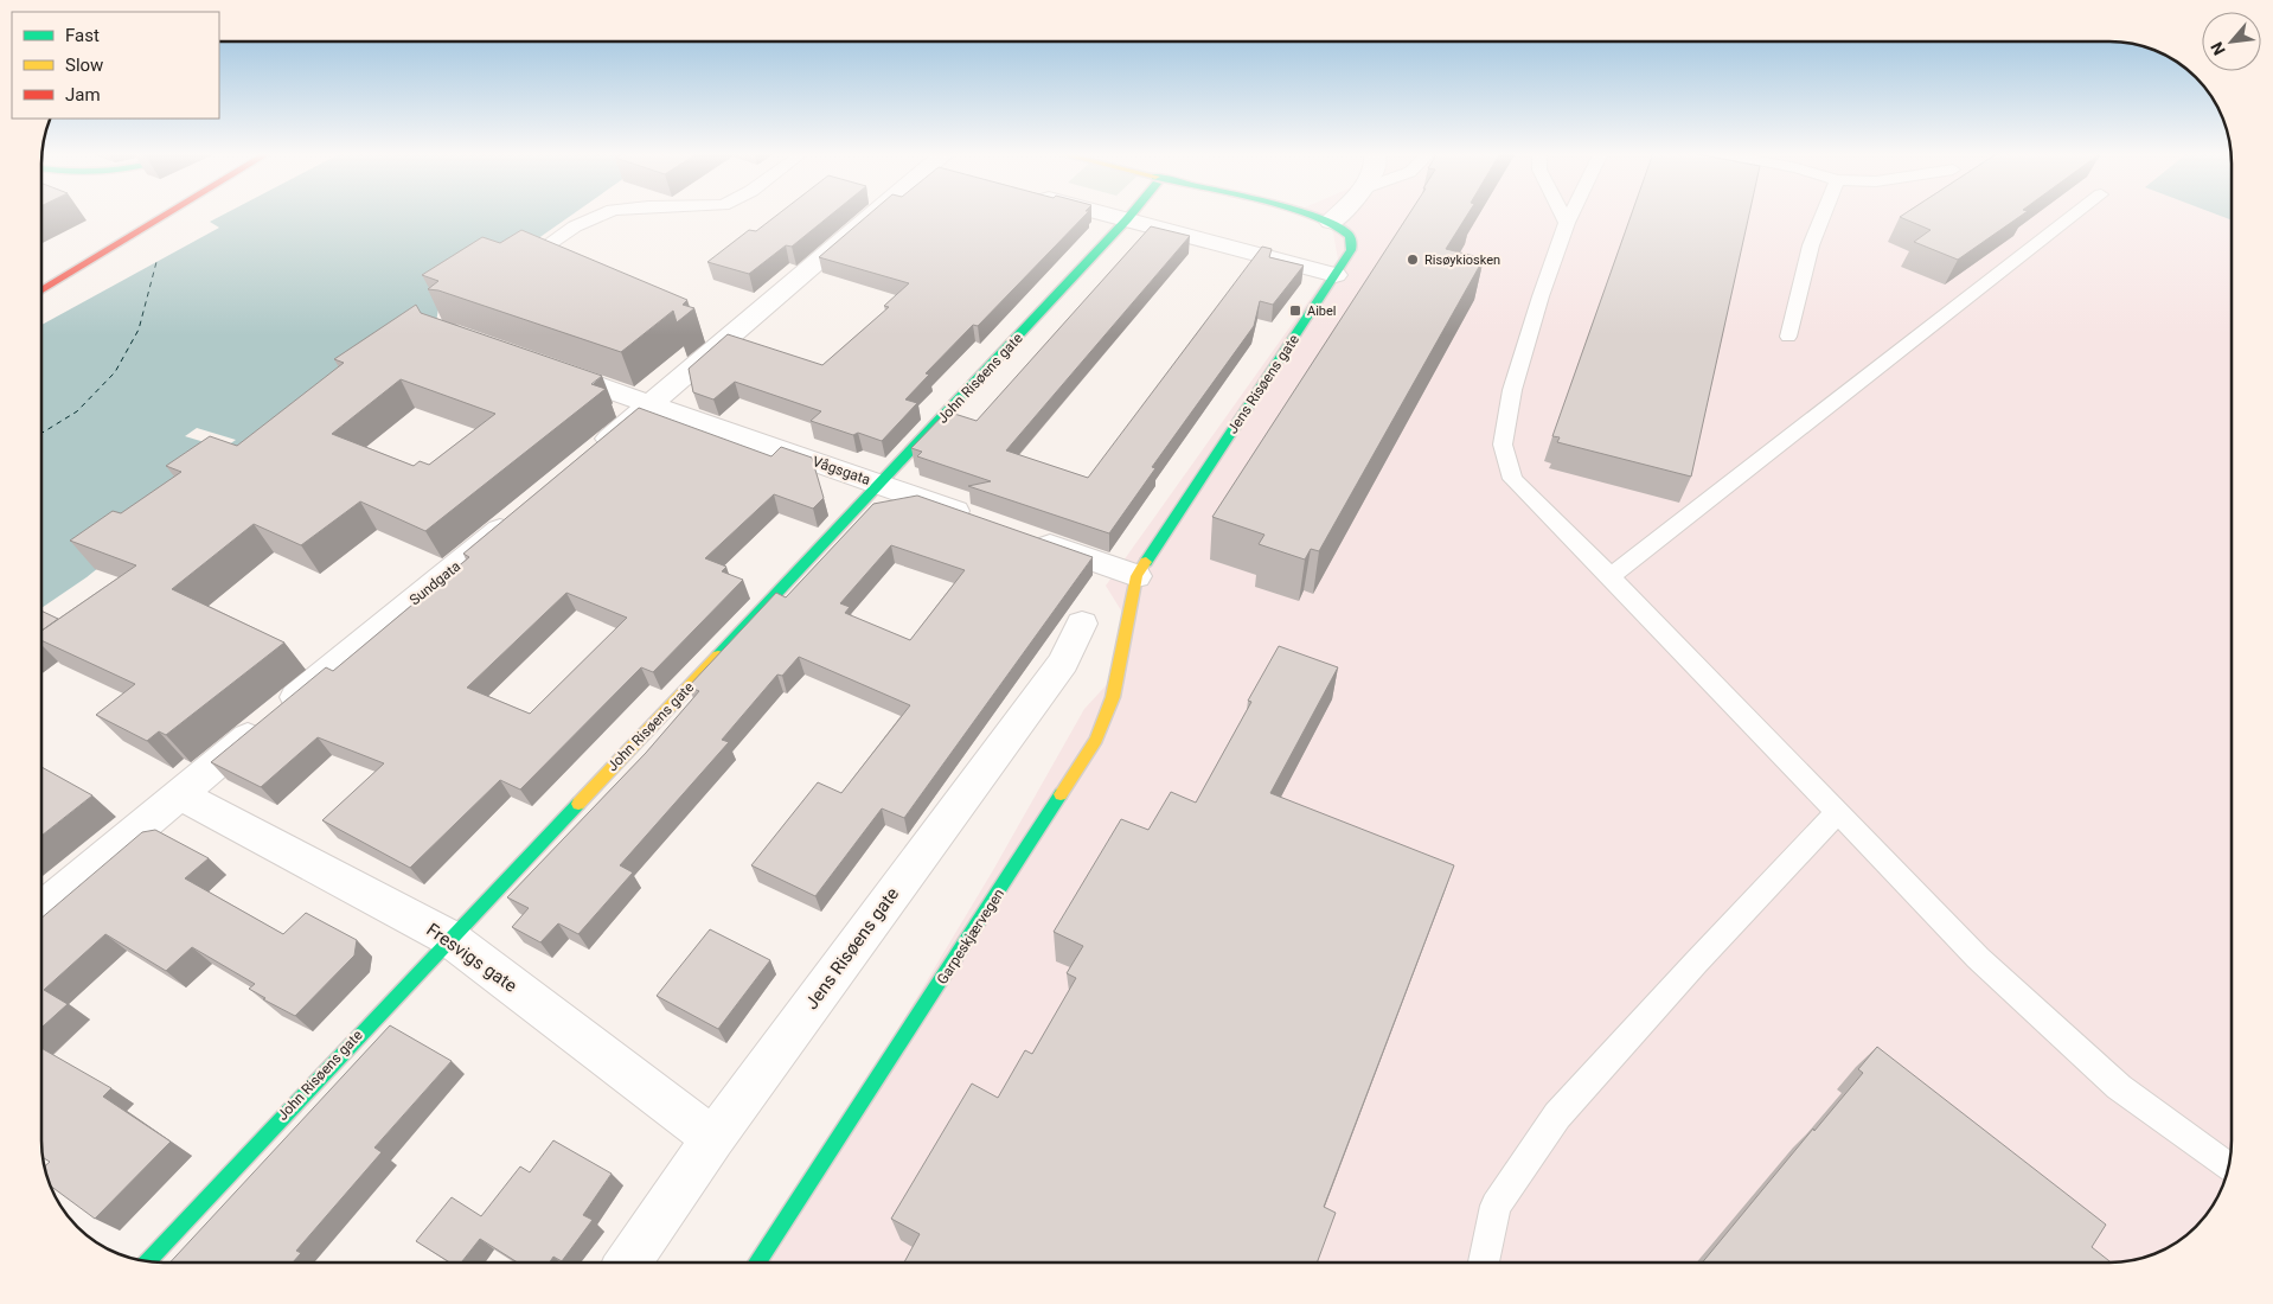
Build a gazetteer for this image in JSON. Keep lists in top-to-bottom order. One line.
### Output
{"streets":{"main road":["John Risøens gate","Jens Risøens gate","Garpeskjærvegen"],"street":["Vågsgata","Sundgata","Fresvigs gate"]},"crossings":[["John Risøens gate","Vågsgata"],["John Risøens gate","Fresvigs gate"],["Jens Risøens gate","Garpeskjærvegen"],["Jens Risøens gate","Fresvigs gate"],["Sundgata","Fresvigs gate"]],"places":{"other":["Risøykiosken"],"transit":["Aibel"]},"legend":["Fast","Slow","Jam"],"north":"bottom left"}
